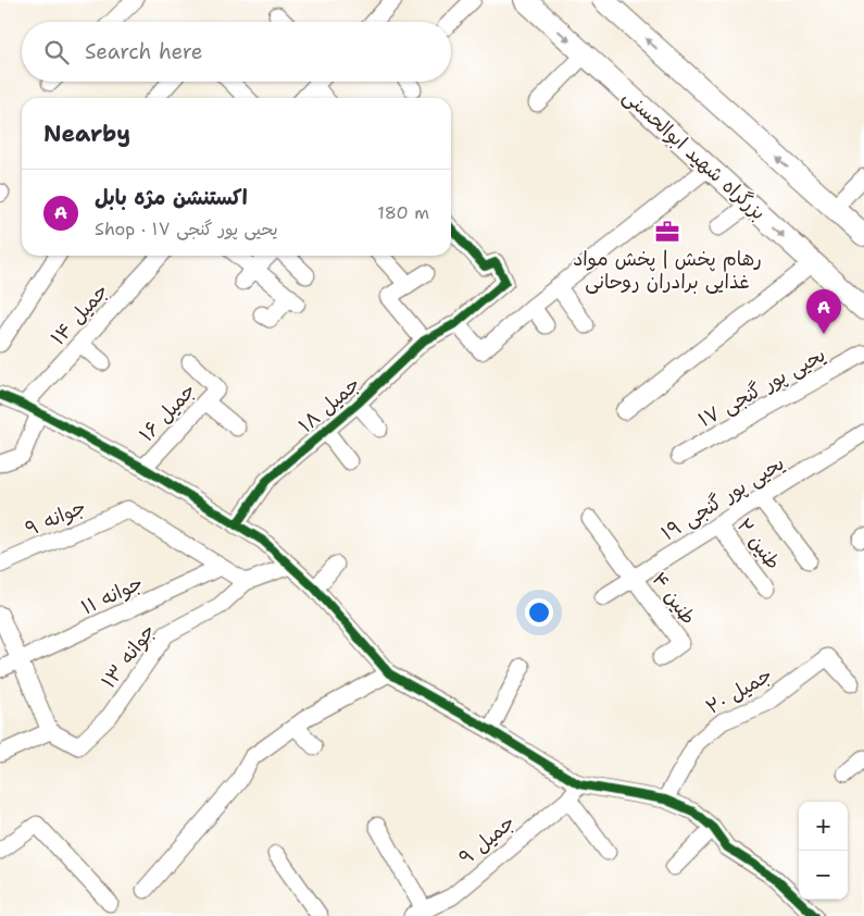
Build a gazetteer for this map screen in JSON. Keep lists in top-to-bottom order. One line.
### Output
{"streets":{"main road":["بزرگراه شهید ابوالحسنی"],"street":["جمیل ۱۴","یحیی پور گنجی ۱۷","جمیل ۱۸","جمیل ۱۶","یحیی پور گنجی ۱۹","جوانه ۹","طنین ۲","جوانه ۱۱","طنین ۴","جوانه ۱۳","جمیل ۲۰","جمیل ۹"]},"crossings":[["یحیی پور گنجی ۱۹","طنین ۲"],["یحیی پور گنجی ۱۹","طنین ۴"],["جوانه ۹","جوانه ۱۱"]],"places":{"office":["رهام پخش | پخش مواد غذایی برادران روحانی"]},"page":{"search":"Search here","heading":"Nearby","list":[{"mark":"A","name":"اکستنشن مژه بابل","note":"Shop · یحیی پور گنجی ۱۷","value":"180 m"}],"pins":"A","map_buttons":["+","−"]}}
